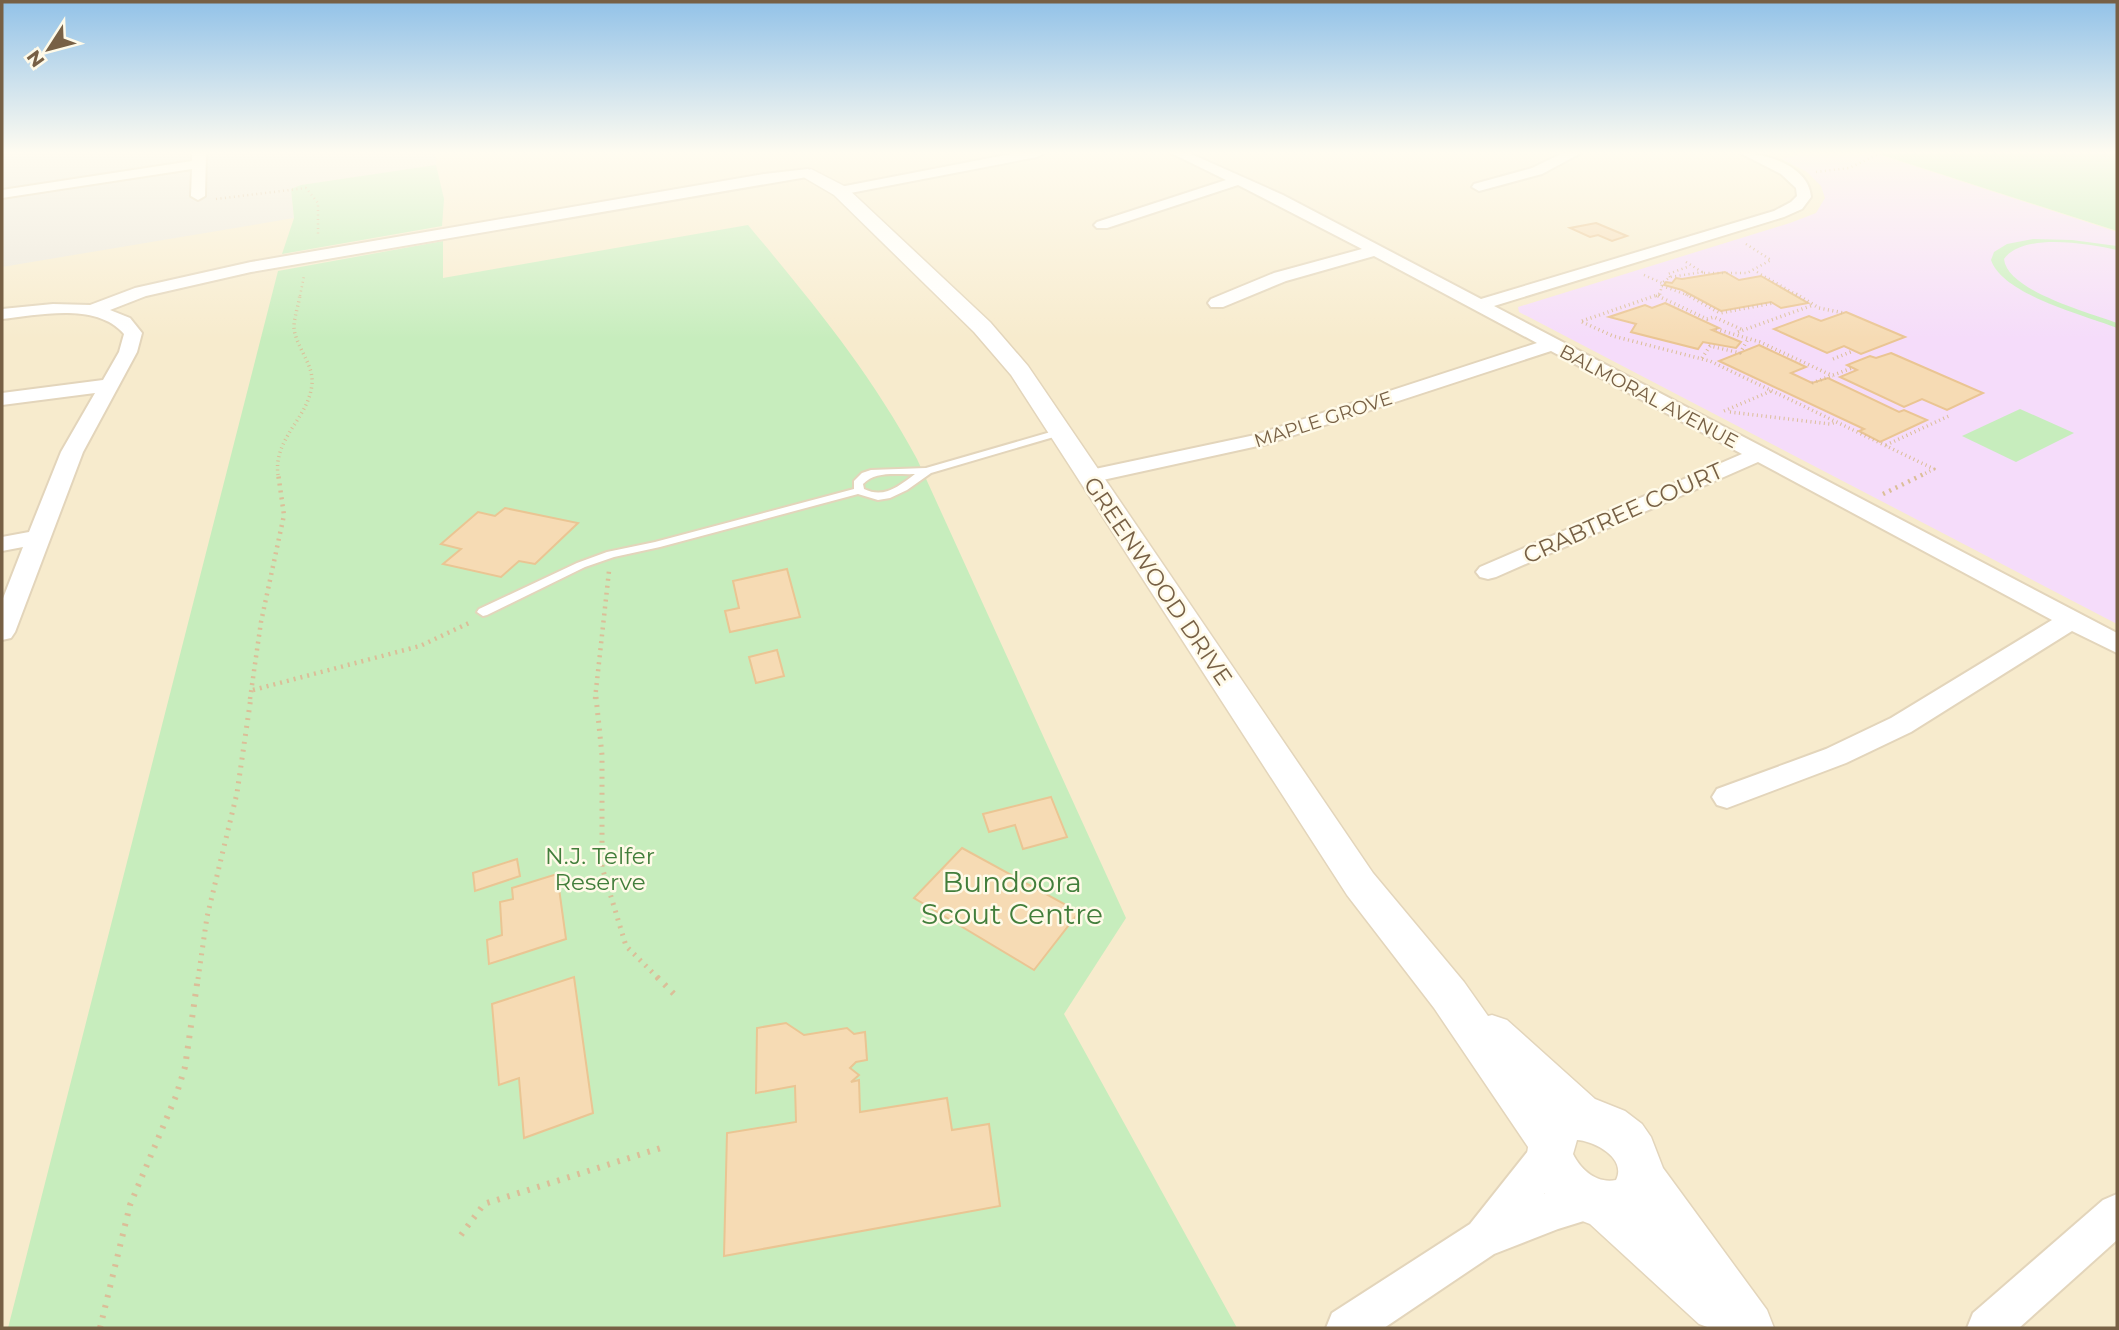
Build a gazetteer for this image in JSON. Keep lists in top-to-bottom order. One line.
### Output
{"streets":{"street":["BALMORAL AVENUE","MAPLE GROVE","CRABTREE COURT","GREENWOOD DRIVE"]},"crossings":[["BALMORAL AVENUE","MAPLE GROVE"],["BALMORAL AVENUE","CRABTREE COURT"],["MAPLE GROVE","GREENWOOD DRIVE"]],"parks":["N.J. Telfer Reserve","Bundoora Scout Centre"],"north":"bottom left"}
